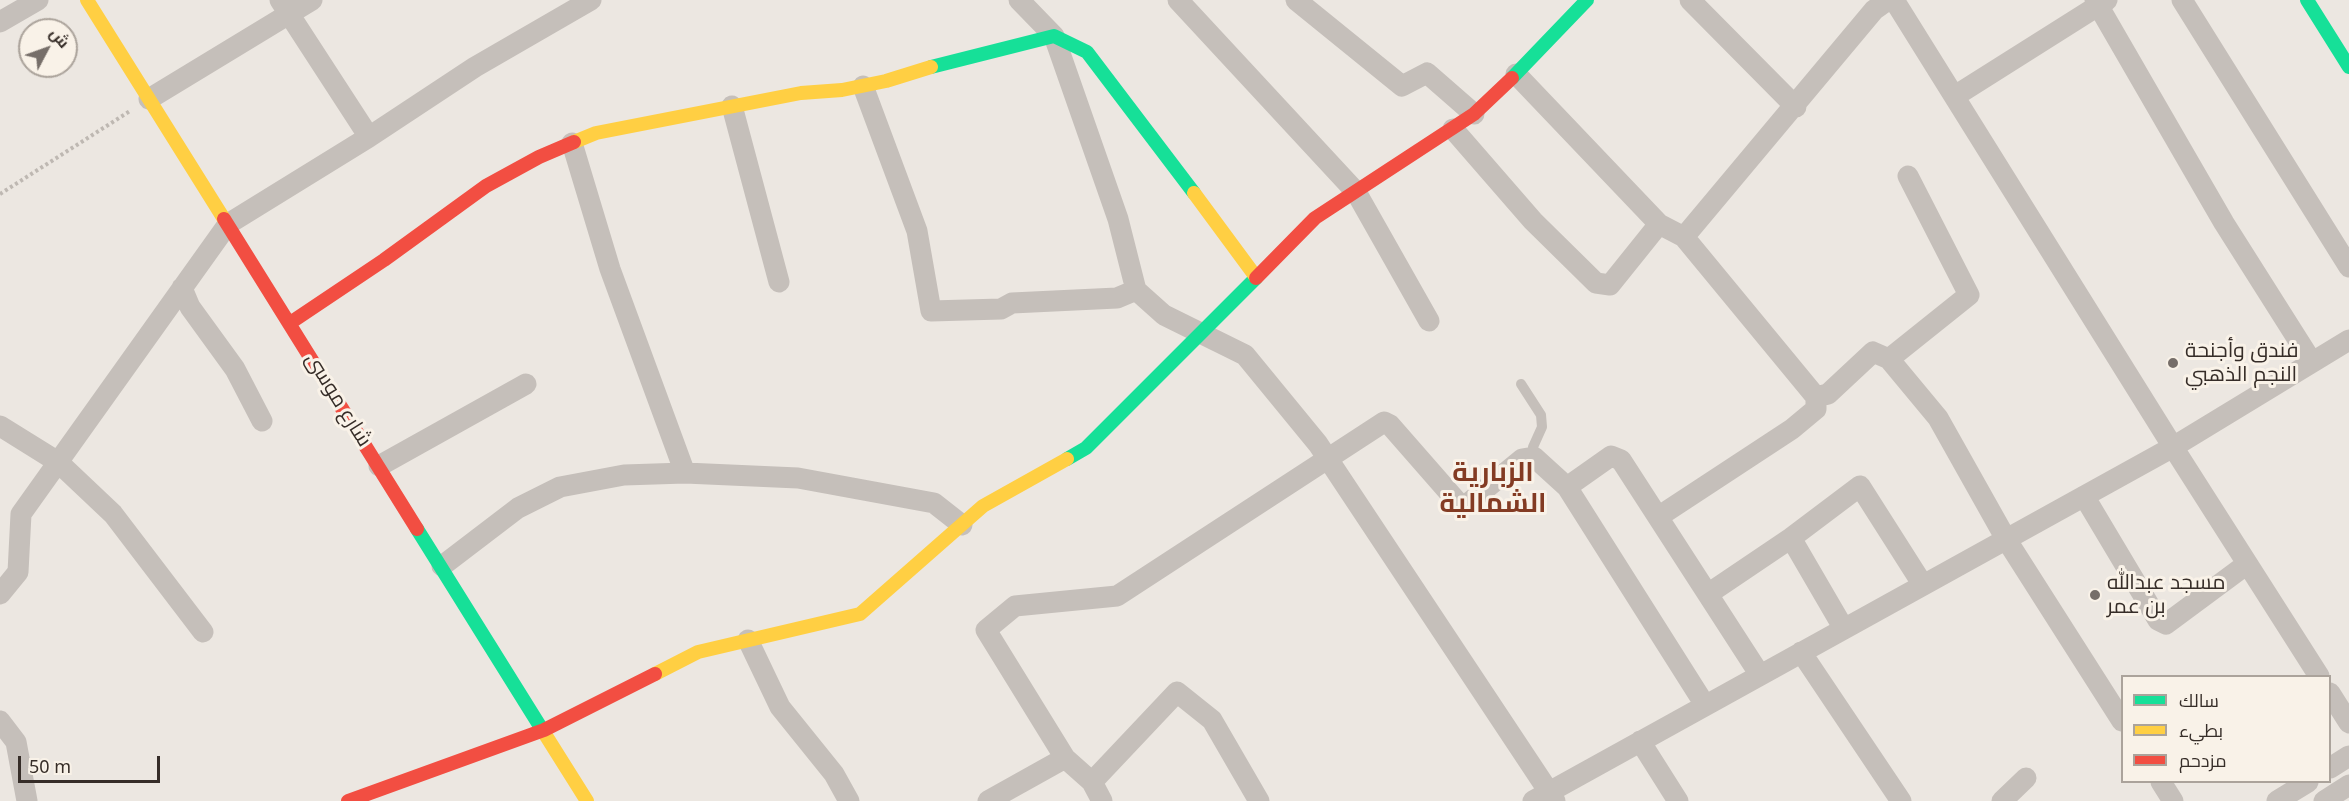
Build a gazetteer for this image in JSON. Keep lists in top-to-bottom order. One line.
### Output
{"streets":{"main road":["شارع موسى"]},"districts":["الزبارية الشمالية"],"places":["فندق وأجنحة النجم الذهبي","مسجد عبدالله بن عمر"],"legend":["سالك","بطيء","مزدحم"],"scale_bar":"50 m","north":"top right"}
